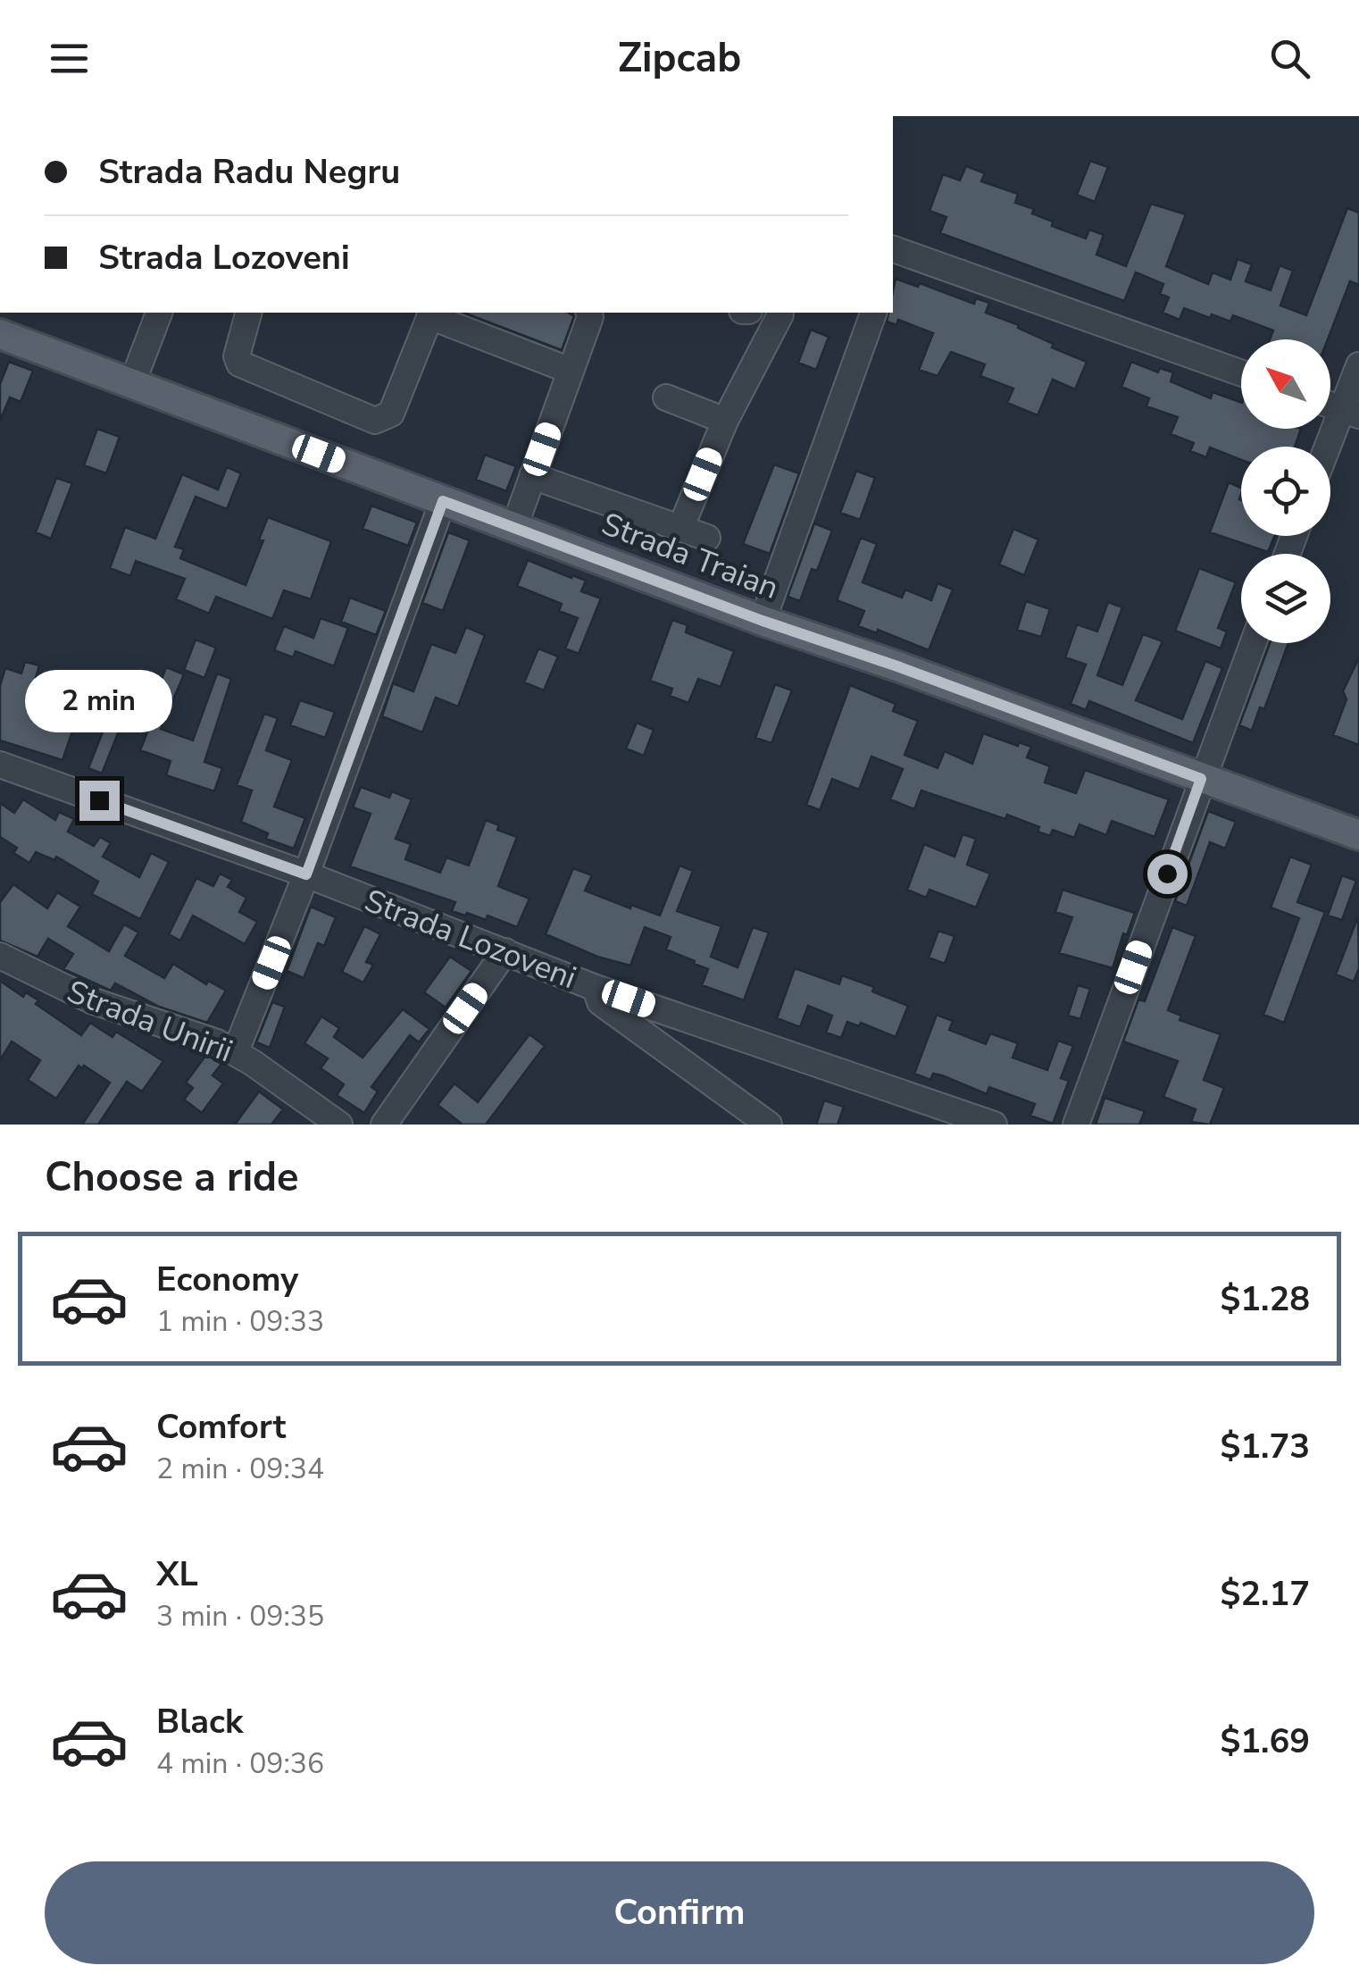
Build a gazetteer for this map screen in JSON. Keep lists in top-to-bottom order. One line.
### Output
{"streets":{"main road":["Strada Traian"],"street":["Strada Lozoveni","Strada Unirii"]},"north":"top left","page":{"header":"Zipcab","banner":["Strada Radu Negru","Strada Lozoveni"],"bubble":"2 min","heading":"Choose a ride","list":[{"name":"Economy","note":"1 min · 09:33","value":"$1.28"},{"name":"Comfort","note":"2 min · 09:34","value":"$1.73"},{"name":"XL","note":"3 min · 09:35","value":"$2.17"},{"name":"Black","note":"4 min · 09:36","value":"$1.69"}],"buttons":"Confirm"}}
